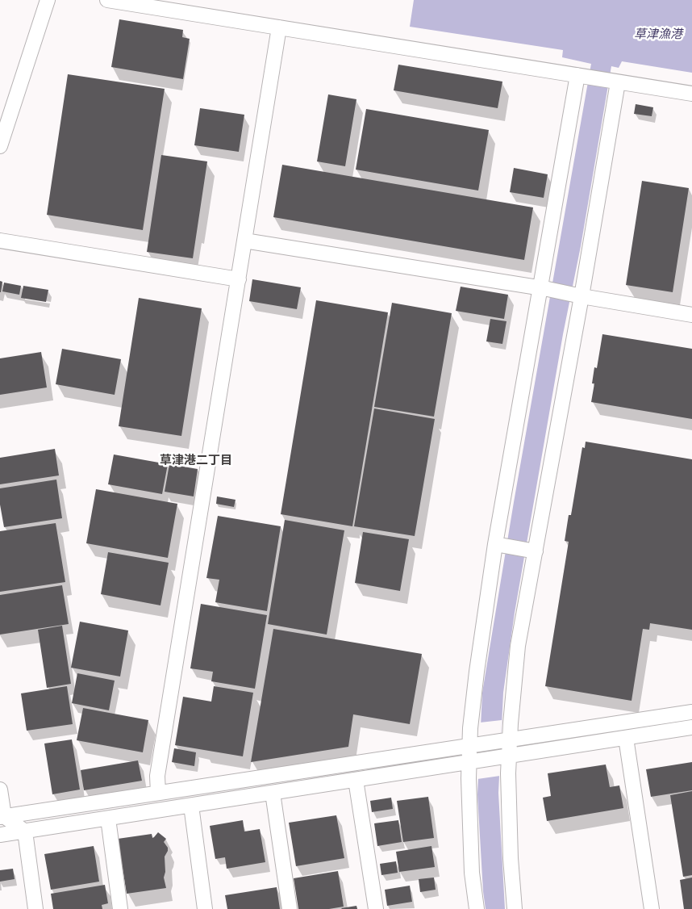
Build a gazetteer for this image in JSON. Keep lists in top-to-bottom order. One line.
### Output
{"districts":["草津港二丁目"],"water":["草津漁港"]}
